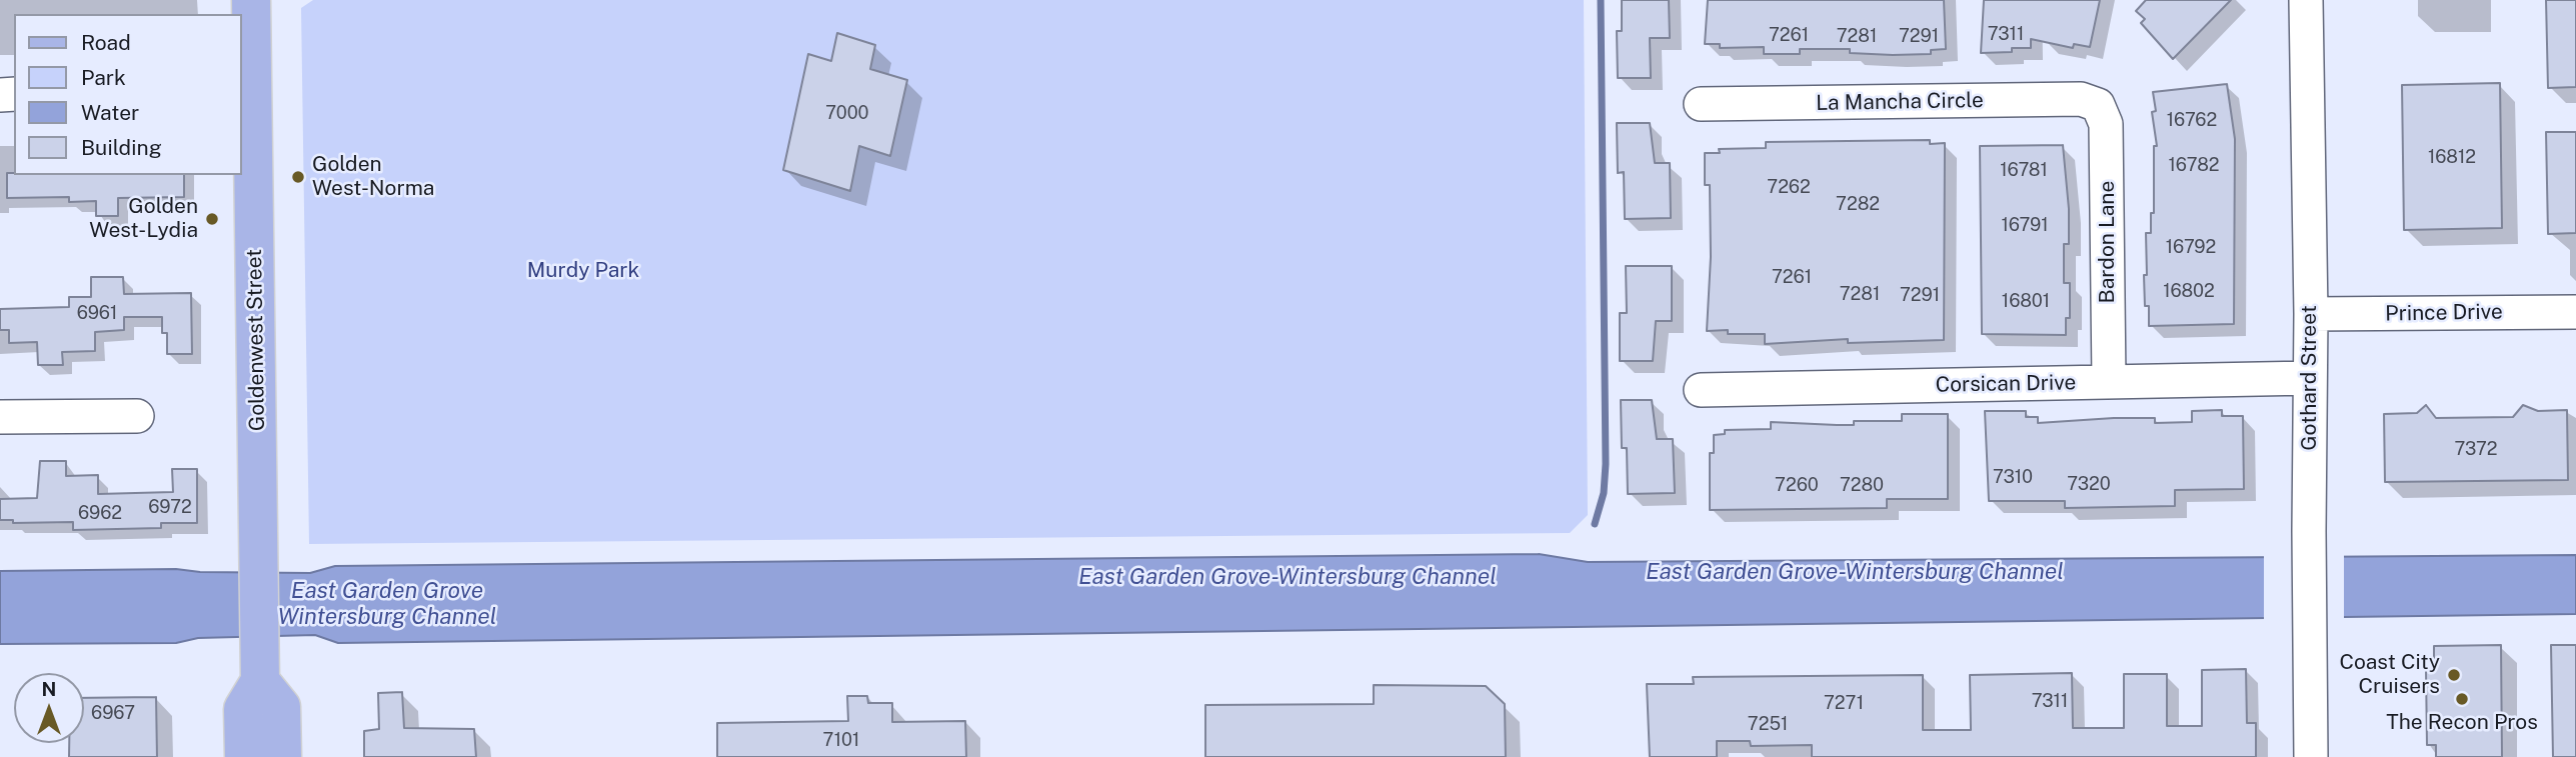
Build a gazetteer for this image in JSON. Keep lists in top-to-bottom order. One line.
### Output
{"streets":{"main road":["Goldenwest Street"],"street":["La Mancha Circle","Bardon Lane","Prince Drive","Gothard Street","Corsican Drive"]},"crossings":[["La Mancha Circle","Bardon Lane"],["Bardon Lane","Corsican Drive"],["Prince Drive","Gothard Street"],["Gothard Street","Corsican Drive"]],"water":["East Garden Grove-Wintersburg Channel","East Garden Grove Wintersburg Channel"],"parks":["Murdy Park"],"places":["Golden West-Norma","Golden West-Lydia","Coast City Cruisers","The Recon Pros"],"house_numbers":["7311","7261","7281","7291","7000","16762","16812","16782","16781","7262","7282","16791","16792","7261","16802","7281","7291","16801","6961","7372","7310","7320","7260","7280","6972","6962","7311","7271","6967","7251","7101"],"legend":["Road","Park","Water","Building"],"north":"top"}
